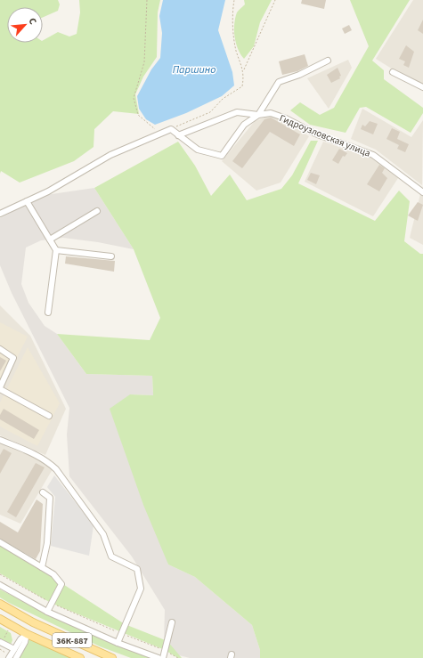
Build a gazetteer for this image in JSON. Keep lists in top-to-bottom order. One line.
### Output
{"streets":{"main road":["36К-887"],"street":["Гидроузловская улица"]},"water":["Паршино"],"north":"top right"}
